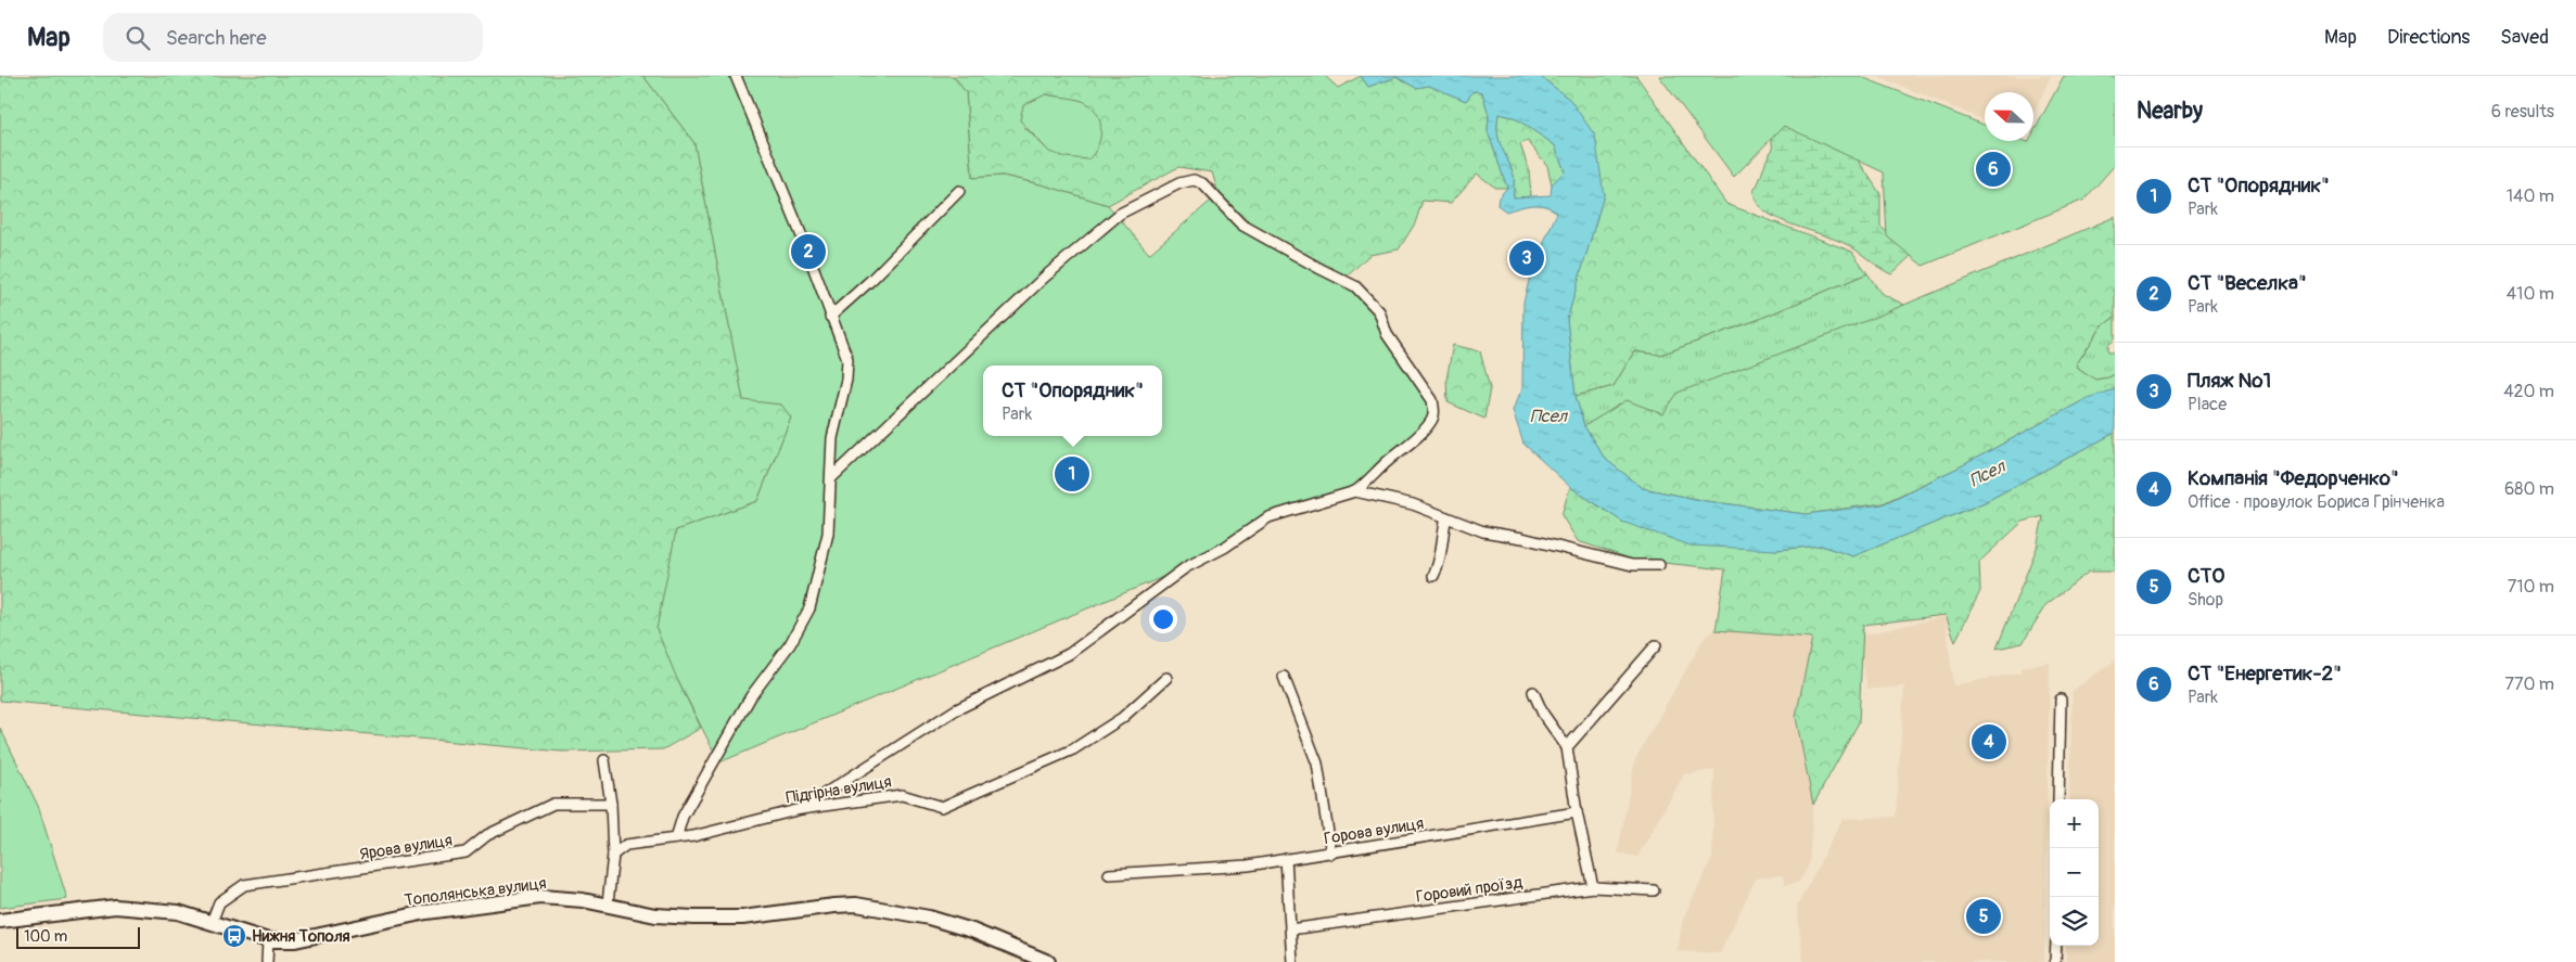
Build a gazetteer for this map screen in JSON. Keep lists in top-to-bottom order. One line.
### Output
{"streets":{"street":["Підгірна вулиця","Горова вулиця","Ярова вулиця","Горовий проїзд","Тополянська вулиця"]},"crossings":[["Ярова вулиця","Тополянська вулиця"]],"water":["Псел"],"places":{"bus stop":["Нижня Тополя"]},"scale_bar":"100 m","north":"left","page":{"header":"Map","search":"Search here","nav":["Map","Directions","Saved"],"heading":["Nearby","6 results"],"list":[{"mark":"1","name":"СТ \"Опорядник\"","note":"Park","value":"140 m"},{"mark":"2","name":"СТ \"Веселка\"","note":"Park","value":"410 m"},{"mark":"3","name":"Пляж №1","note":"Place","value":"420 m"},{"mark":"4","name":"Компанія \"Федорченко\"","note":"Office · провулок Бориса Грінченка","value":"680 m"},{"mark":"5","name":"СТО","note":"Shop","value":"710 m"},{"mark":"6","name":"СТ \"Енергетик-2\"","note":"Park","value":"770 m"}],"pins":["6","2","3","1","4","5"],"popup":["СТ \"Опорядник\"","Park"],"map_buttons":["+","−"],"scale":"100 m"}}
